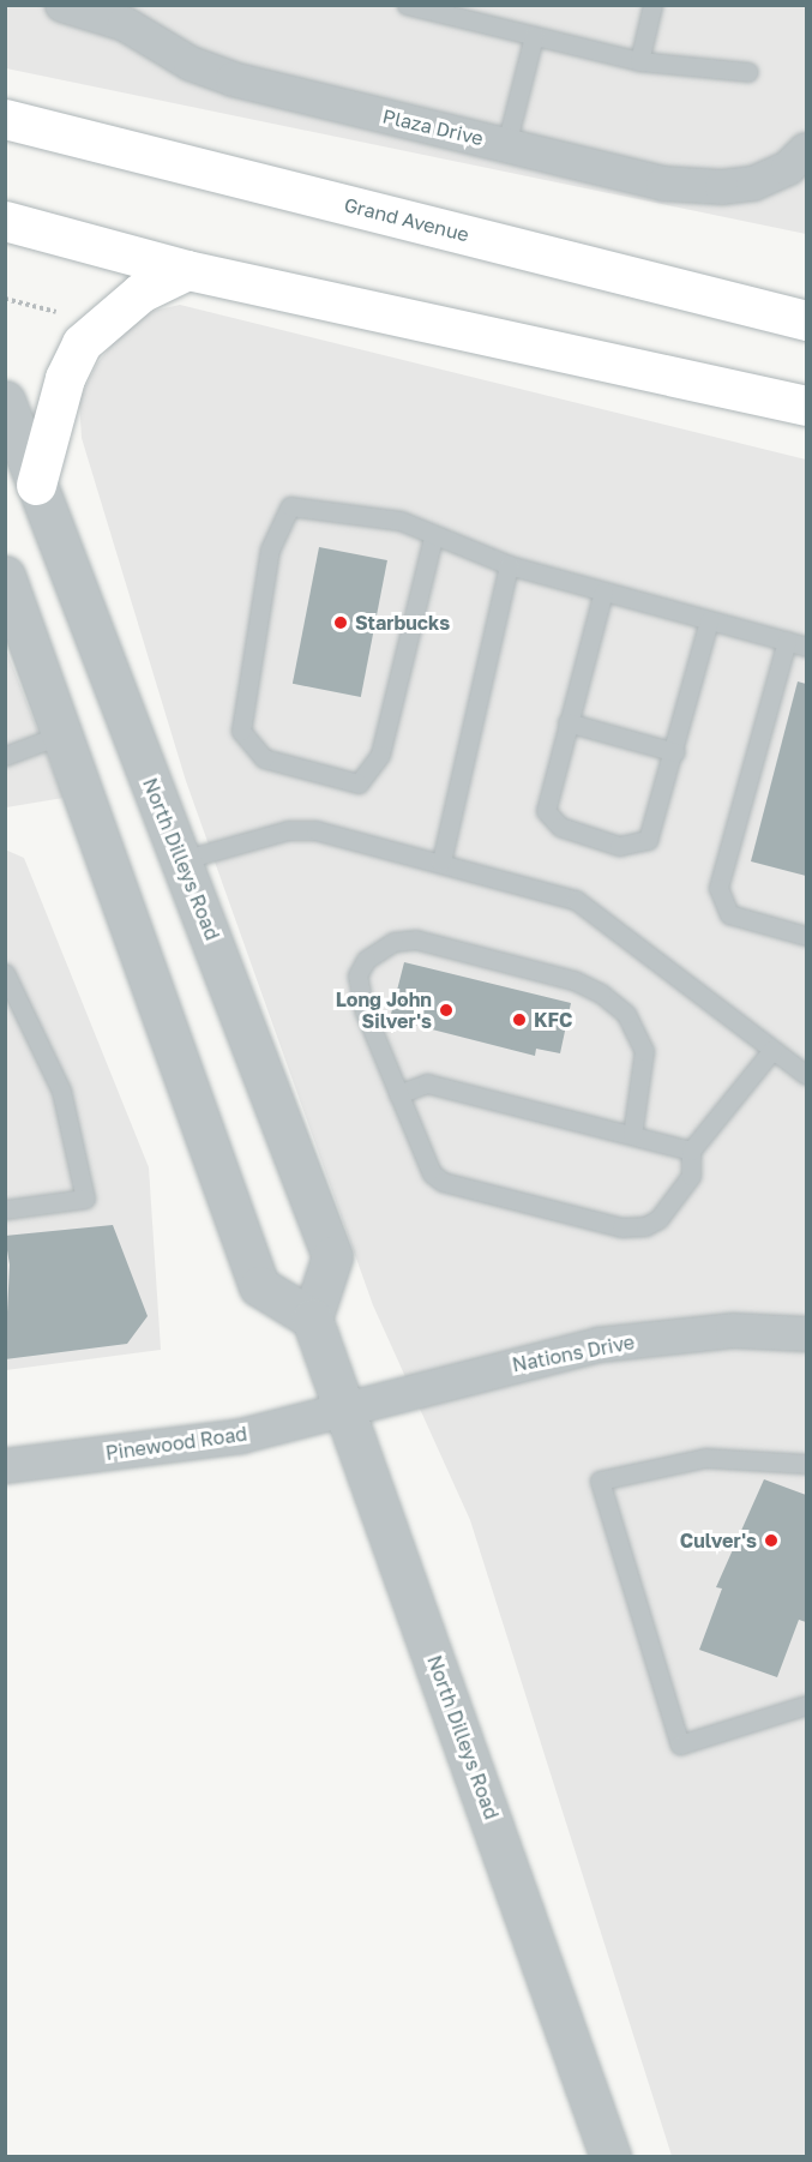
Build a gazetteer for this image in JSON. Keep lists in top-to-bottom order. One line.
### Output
{"streets":{"main road":["Grand Avenue"],"street":["Plaza Drive","North Dilleys Road","Nations Drive","Pinewood Road"]},"crossings":[["North Dilleys Road","Nations Drive"],["North Dilleys Road","Pinewood Road"],["Nations Drive","Pinewood Road"]],"places":["Starbucks","Long John Silver's","KFC","Culver's"]}
